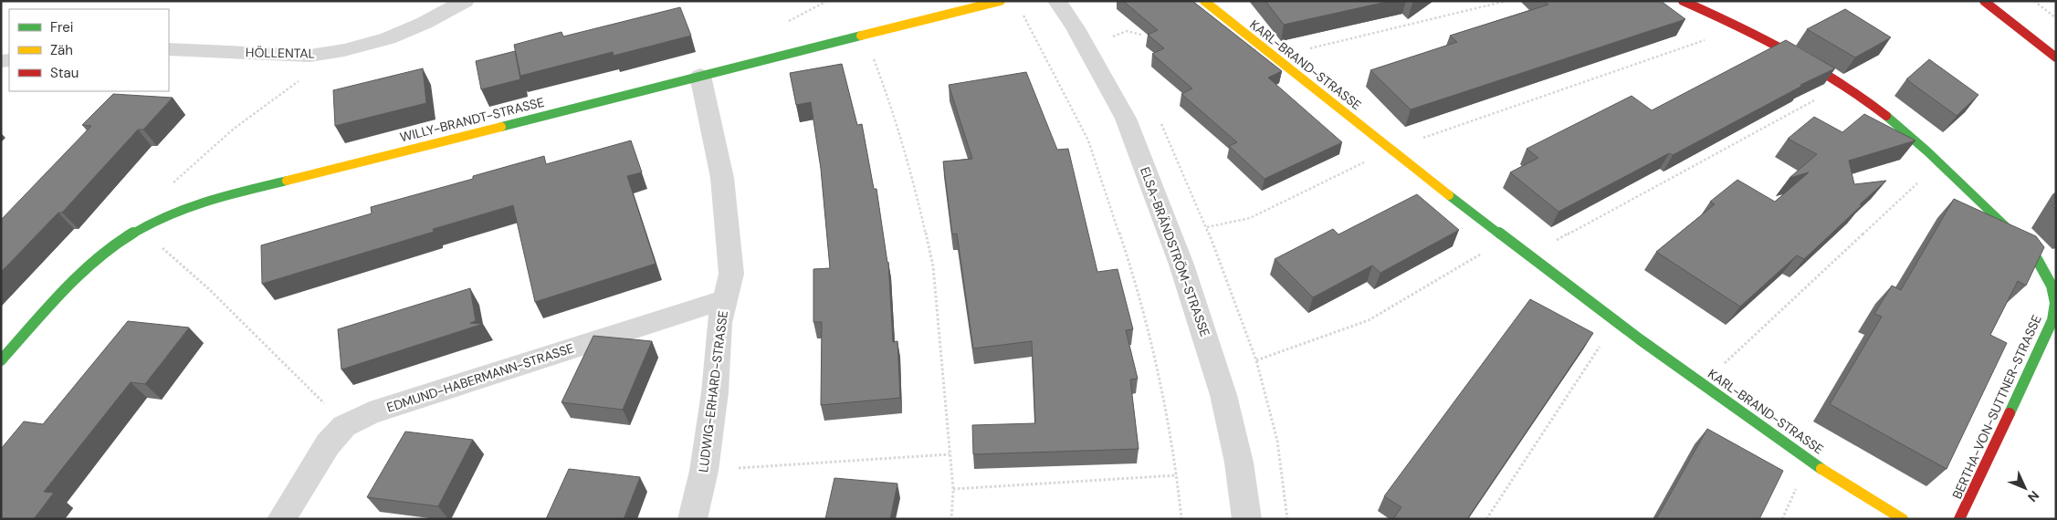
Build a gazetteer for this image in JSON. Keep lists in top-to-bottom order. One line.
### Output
{"streets":{"street":["HÖLLENTAL","KARL-BRAND-STRASSE","WILLY-BRANDT-STRASSE","ELSA-BRÄNDSTRÖM-STRASSE","EDMUND-HABERMANN-STRASSE","LUDWIG-ERHARD-STRASSE","BERTHA-VON-SUTTNER-STRASSE"]},"crossings":[["WILLY-BRANDT-STRASSE","LUDWIG-ERHARD-STRASSE"],["EDMUND-HABERMANN-STRASSE","LUDWIG-ERHARD-STRASSE"]],"legend":["Frei","Zäh","Stau"],"north":"bottom right"}
